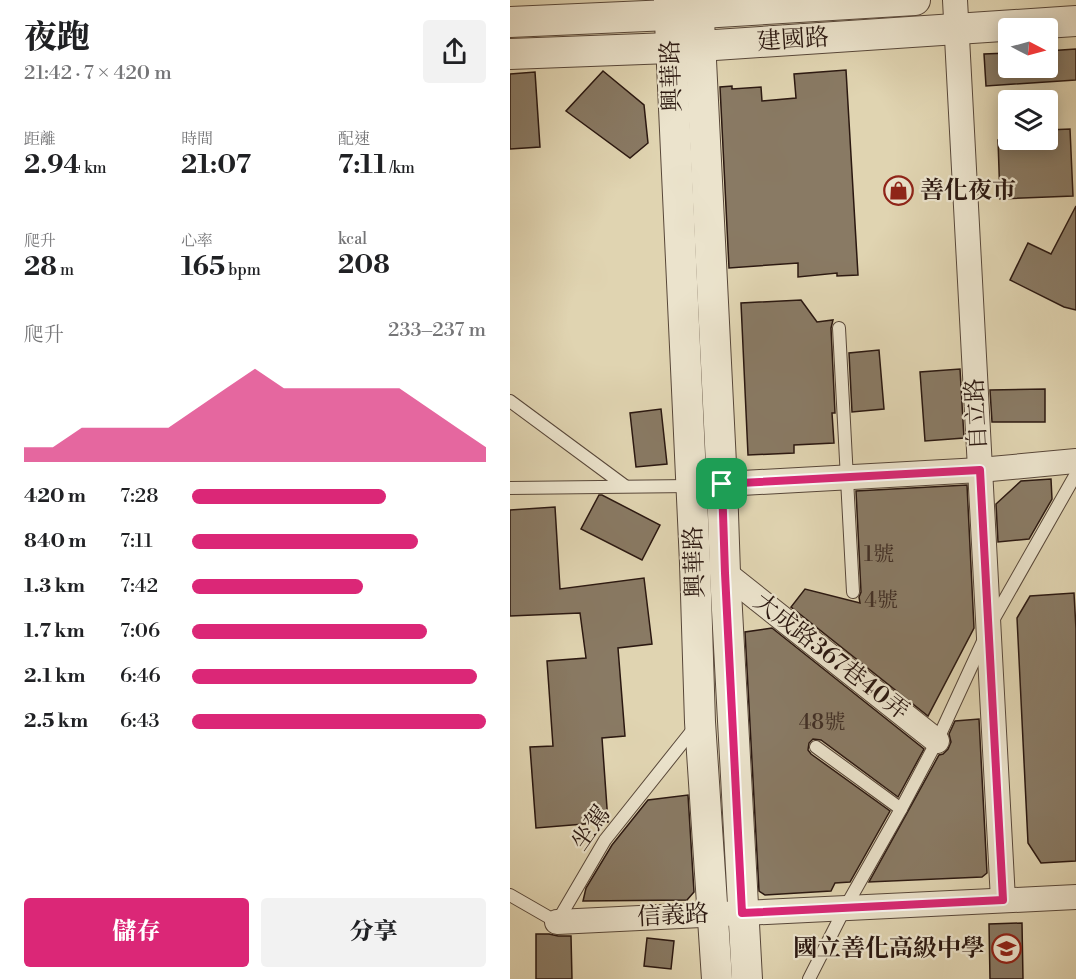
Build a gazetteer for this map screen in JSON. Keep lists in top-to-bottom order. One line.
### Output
{"streets":{"street":["建國路","興華路","自立路","大成路367巷40弄","信義路"],"lane":["坐駕"]},"crossings":[["建國路","興華路"],["建國路","自立路"],["興華路","大成路367巷40弄"],["興華路","坐駕"],["興華路","信義路"],["自立路","信義路"],["坐駕","信義路"]],"places":{"shop":["善化夜市"],"school or university":["國立善化高級中學"]},"house_numbers":["1號","4號","48號"],"north":"right","page":{"heading":["夜跑","21:42 · 7 × 420 m"],"stats":[["距離","2.94 km"],["時間","21:07"],["配速","7:11 /km"],["爬升","28 m"],["心率","165 bpm"],["kcal","208"]],"chart":["爬升","233–237 m"],"list":[{"name":"420 m","note":"7:28"},{"name":"840 m","note":"7:11"},{"name":"1.3 km","note":"7:42"},{"name":"1.7 km","note":"7:06"},{"name":"2.1 km","note":"6:46"},{"name":"2.5 km","note":"6:43"}],"buttons":["儲存","分享"]}}
